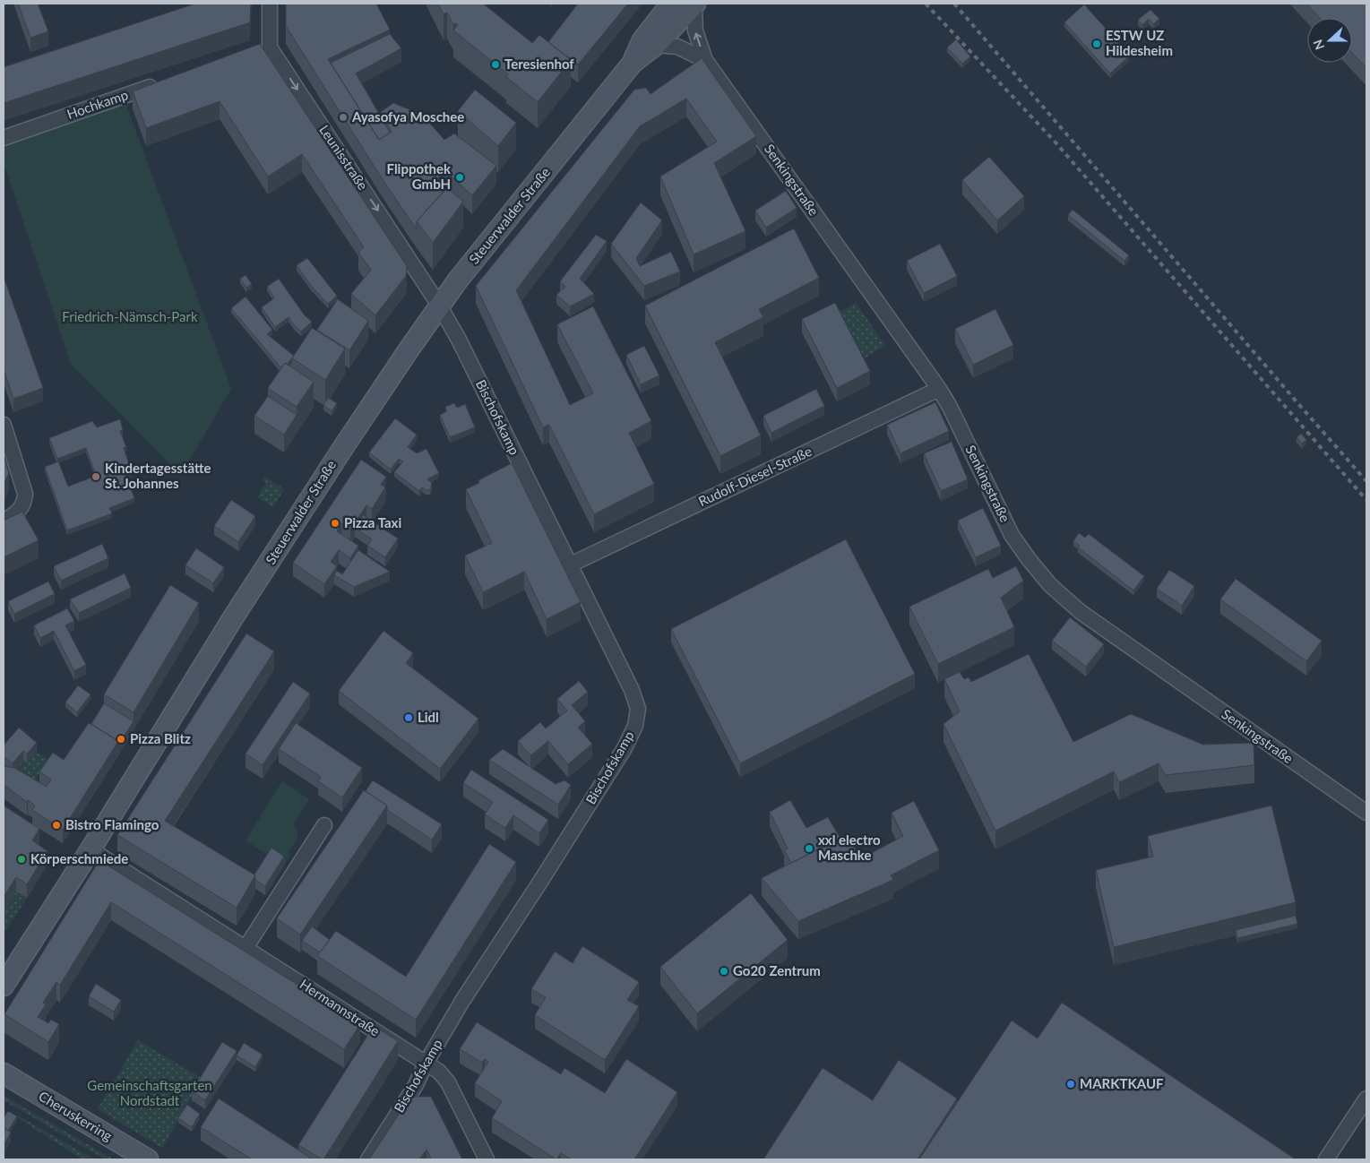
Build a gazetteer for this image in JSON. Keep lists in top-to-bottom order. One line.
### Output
{"streets":{"street":["Hochkamp","Leunisstraße","Senkingstraße","Steuerwalder Straße","Bischofskamp","Rudolf-Diesel-Straße","Hermannstraße","Cheruskerring"]},"crossings":[["Leunisstraße","Steuerwalder Straße"],["Leunisstraße","Bischofskamp"],["Senkingstraße","Steuerwalder Straße"],["Senkingstraße","Rudolf-Diesel-Straße"],["Steuerwalder Straße","Bischofskamp"],["Steuerwalder Straße","Hermannstraße"],["Bischofskamp","Rudolf-Diesel-Straße"],["Bischofskamp","Hermannstraße"]],"one_way":["Leunisstraße"],"parks":["Friedrich-Nämsch-Park","Gemeinschaftsgarten Nordstadt"],"places":["ESTW UZ Hildesheim","Teresienhof","Ayasofya Moschee","Flippothek GmbH","Kindertagesstätte St. Johannes","Pizza Taxi","Lidl","Pizza Blitz","Bistro Flamingo","xxl electro Maschke","Körperschmiede","Go20 Zentrum","MARKTKAUF"],"north":"left"}
